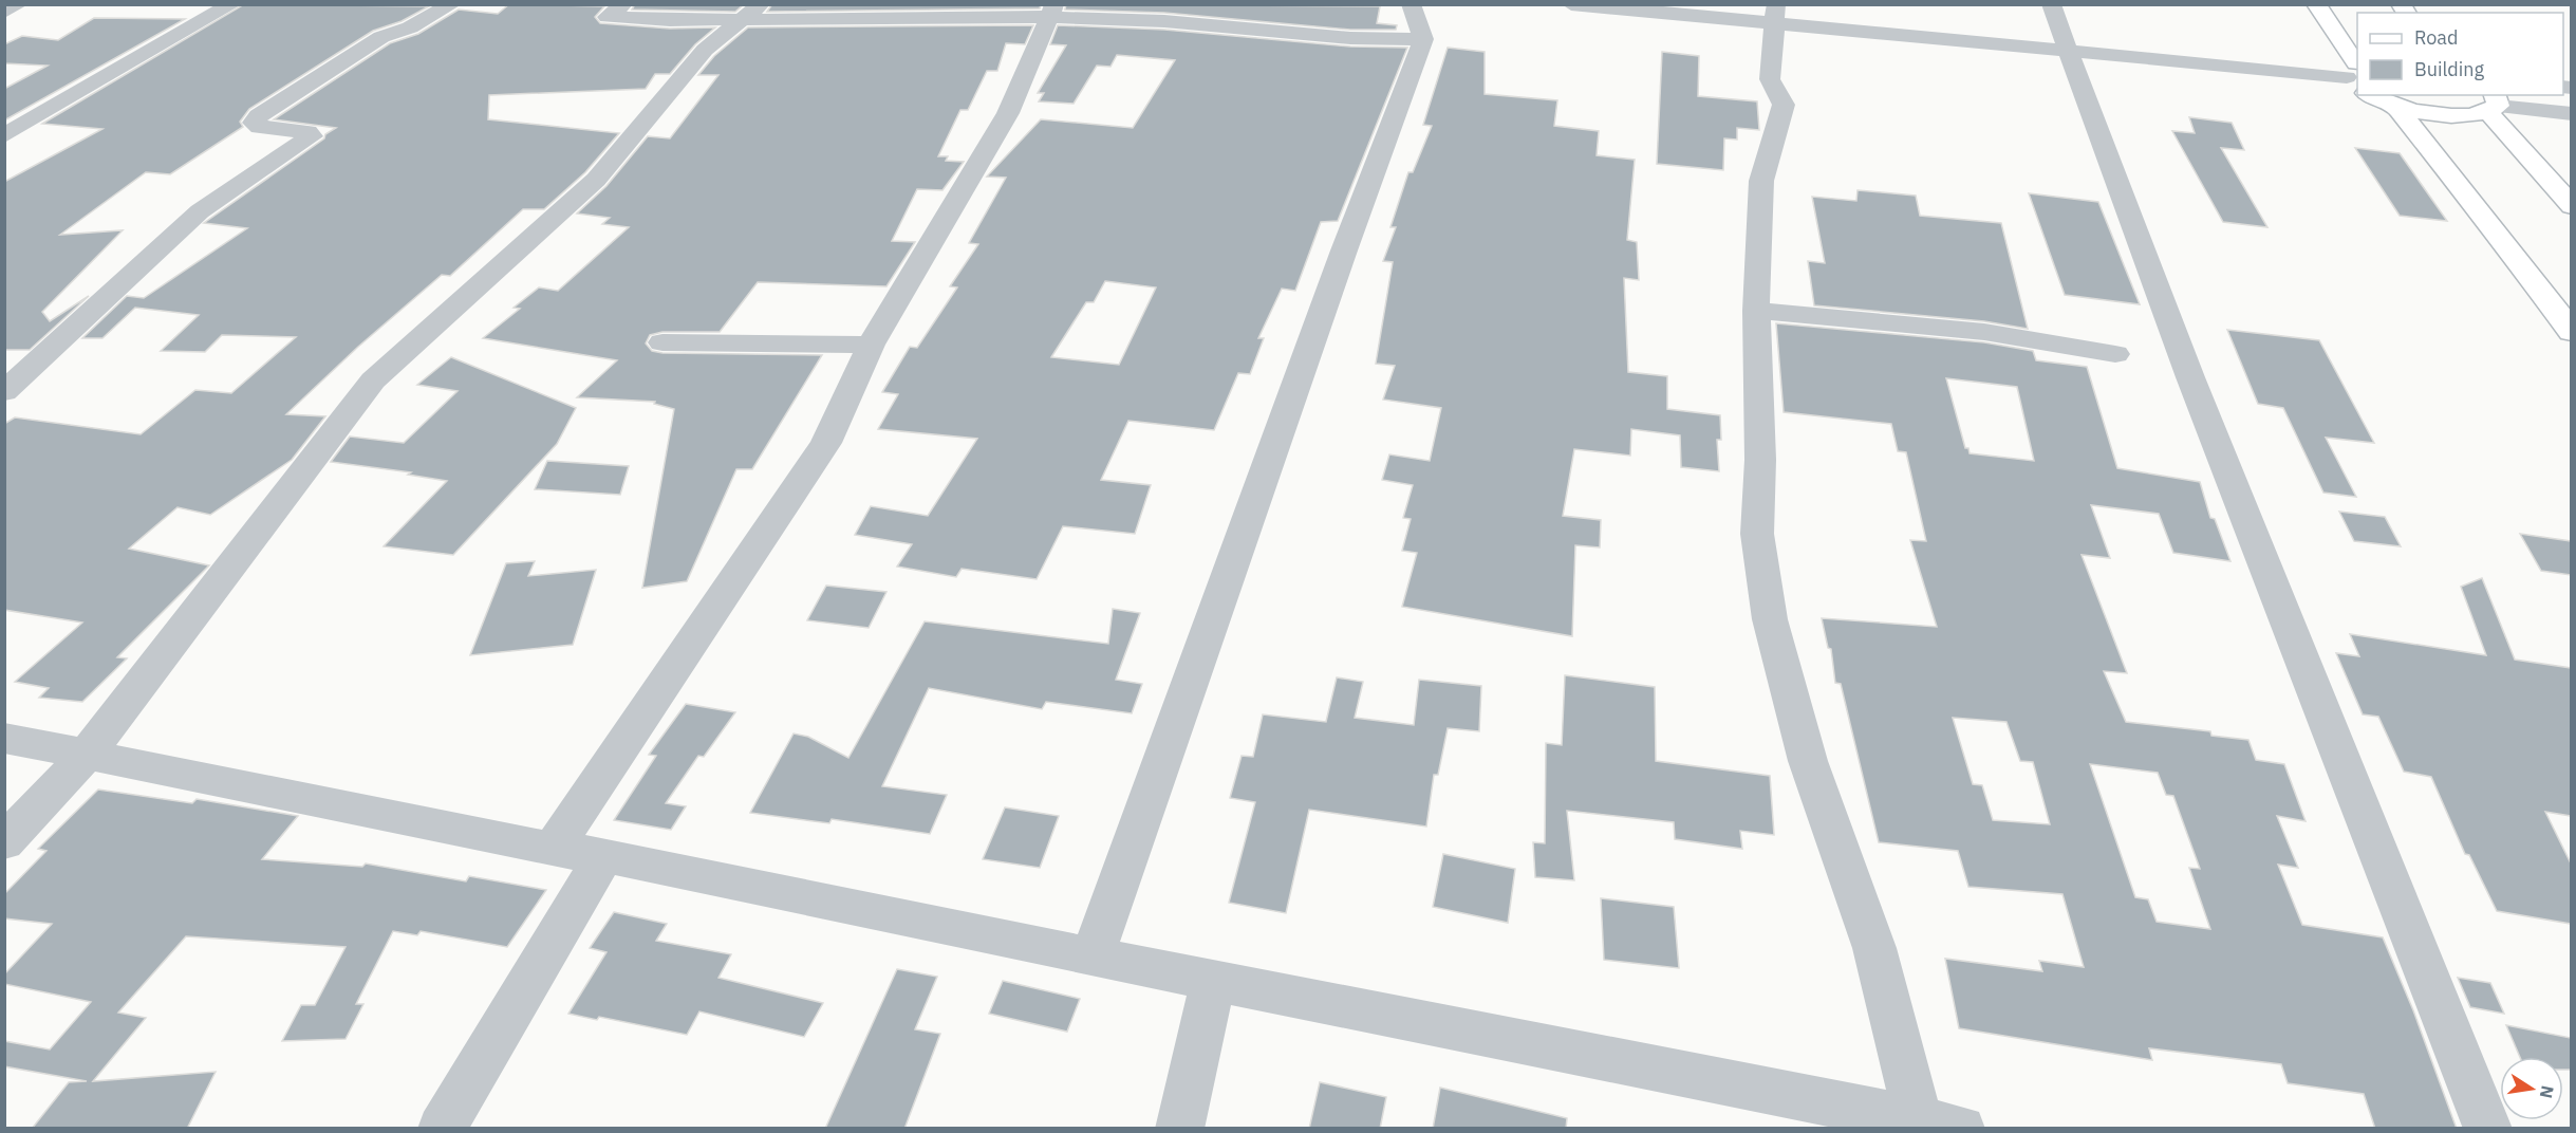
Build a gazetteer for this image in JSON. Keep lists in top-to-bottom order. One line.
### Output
{"legend":["Road","Building"],"north":"right"}
